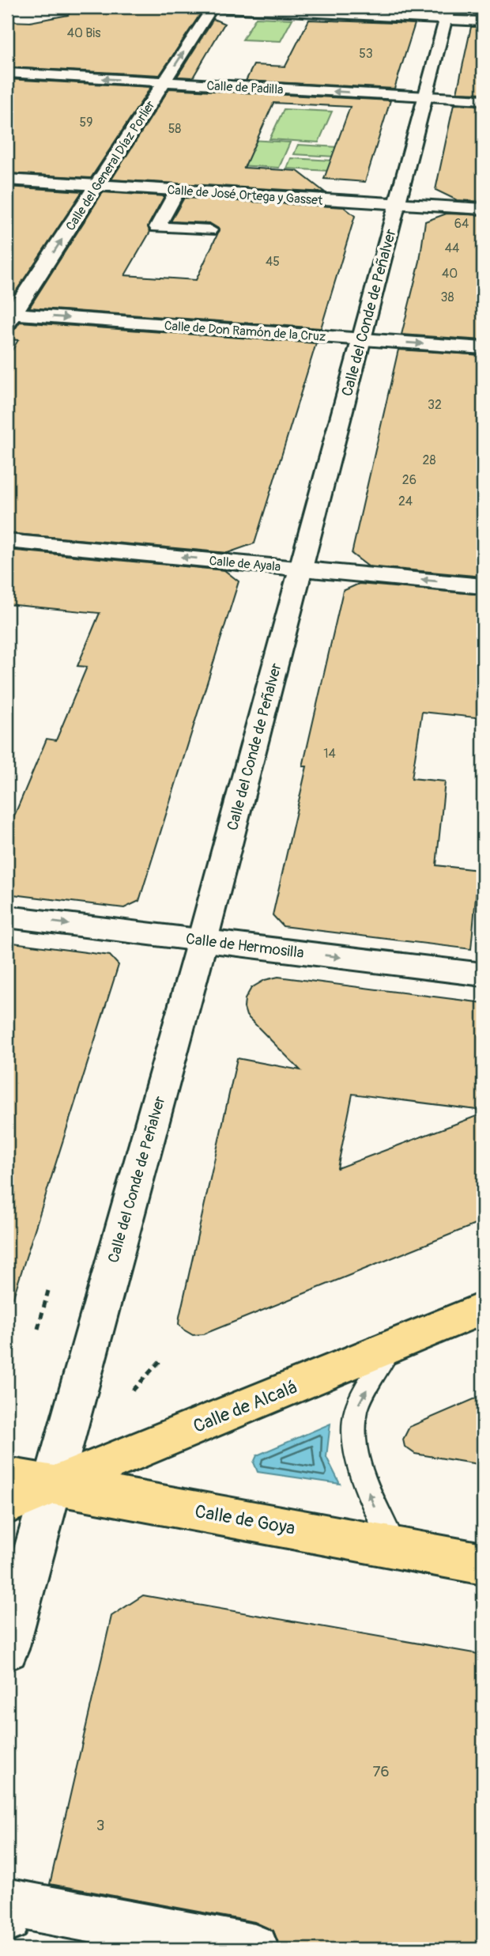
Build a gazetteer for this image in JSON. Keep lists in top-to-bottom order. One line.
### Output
{"streets":{"main road":["Calle de Alcalá","Calle de Goya"],"street":["Calle de Padilla","Calle del General Díaz Porlier","Calle de José Ortega y Gasset","Calle del Conde de Peñalver","Calle de Don Ramón de la Cruz","Calle de Ayala","Calle de Hermosilla"]},"crossings":[["Calle de Padilla","Calle del General Díaz Porlier"],["Calle de Padilla","Calle del Conde de Peñalver"],["Calle del General Díaz Porlier","Calle de José Ortega y Gasset"],["Calle del General Díaz Porlier","Calle de Don Ramón de la Cruz"],["Calle de José Ortega y Gasset","Calle del Conde de Peñalver"],["Calle del Conde de Peñalver","Calle de Don Ramón de la Cruz"],["Calle del Conde de Peñalver","Calle de Ayala"],["Calle del Conde de Peñalver","Calle de Hermosilla"],["Calle del Conde de Peñalver","Calle de Alcalá"],["Calle del Conde de Peñalver","Calle de Goya"],["Calle de Alcalá","Calle de Goya"]],"one_way":["Calle del General Díaz Porlier","Calle de Don Ramón de la Cruz","Calle de Ayala","Calle de Hermosilla"],"house_numbers":["40 Bis","53","59","58","64","44","45","40","38","32","28","26","24","14","76","3"]}
